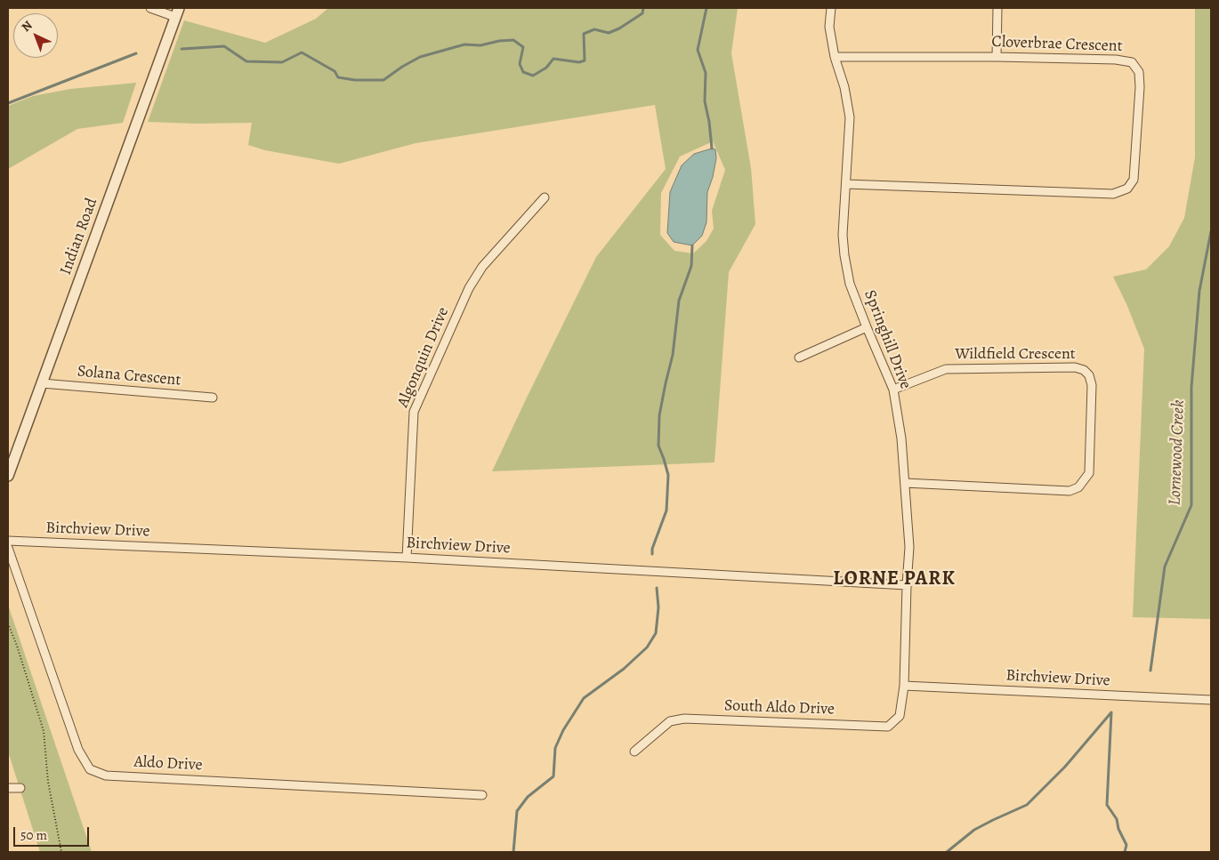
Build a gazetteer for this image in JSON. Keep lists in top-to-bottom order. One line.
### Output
{"streets":{"street":["Cloverbrae Crescent","Indian Road","Springhill Drive","Wildfield Crescent","Algonquin Drive","Solana Crescent","Birchview Drive","South Aldo Drive","Aldo Drive"]},"crossings":[["Cloverbrae Crescent","Springhill Drive"],["Indian Road","Solana Crescent"],["Springhill Drive","Wildfield Crescent"],["Springhill Drive","Birchview Drive"],["Springhill Drive","South Aldo Drive"],["Algonquin Drive","Birchview Drive"],["Birchview Drive","South Aldo Drive"]],"districts":["LORNE PARK"],"water":["Lornewood Creek"],"scale_bar":"50 m","north":"top left"}
